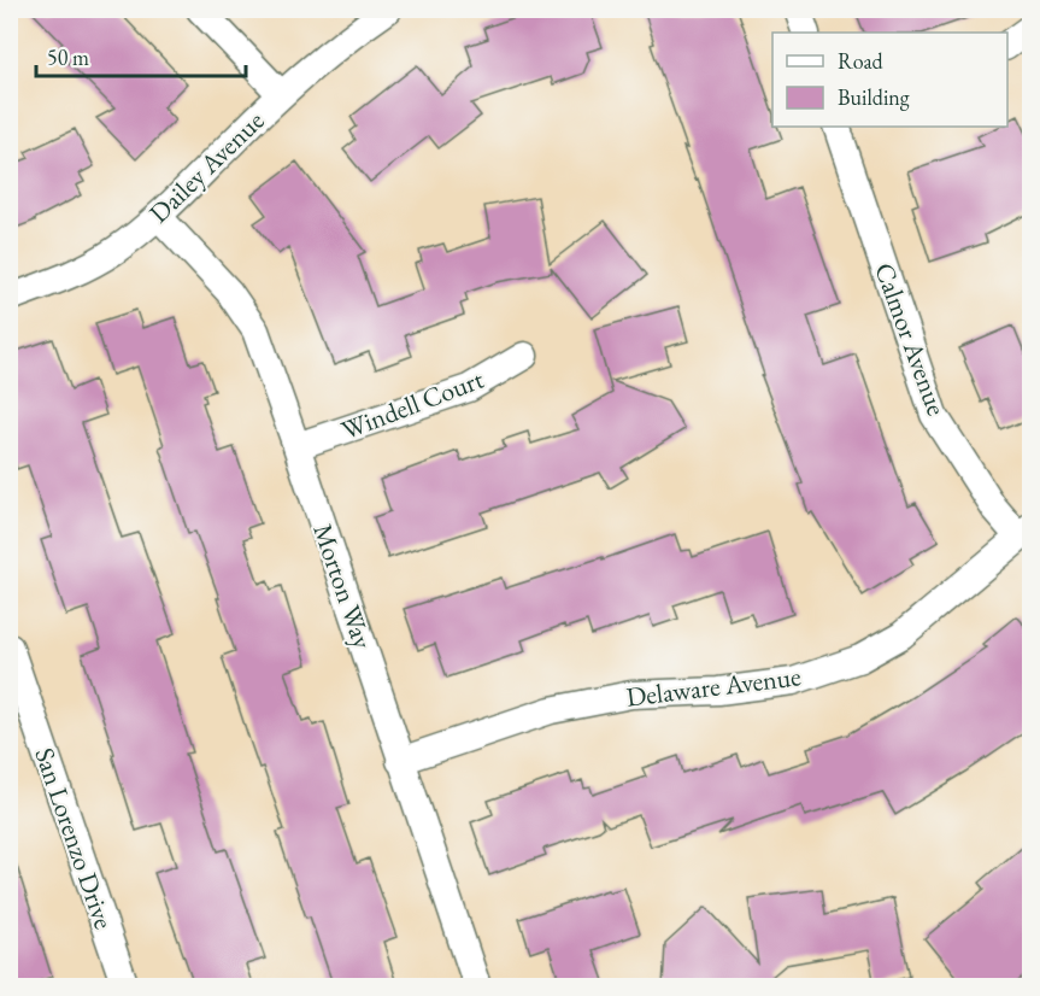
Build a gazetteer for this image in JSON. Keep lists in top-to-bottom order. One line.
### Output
{"streets":{"street":["Dailey Avenue","Calmor Avenue","Windell Court","Morton Way","Delaware Avenue","San Lorenzo Drive"]},"crossings":[["Dailey Avenue","Morton Way"],["Calmor Avenue","Delaware Avenue"],["Windell Court","Morton Way"],["Morton Way","Delaware Avenue"]],"legend":["Road","Building"],"scale_bar":"50 m"}
